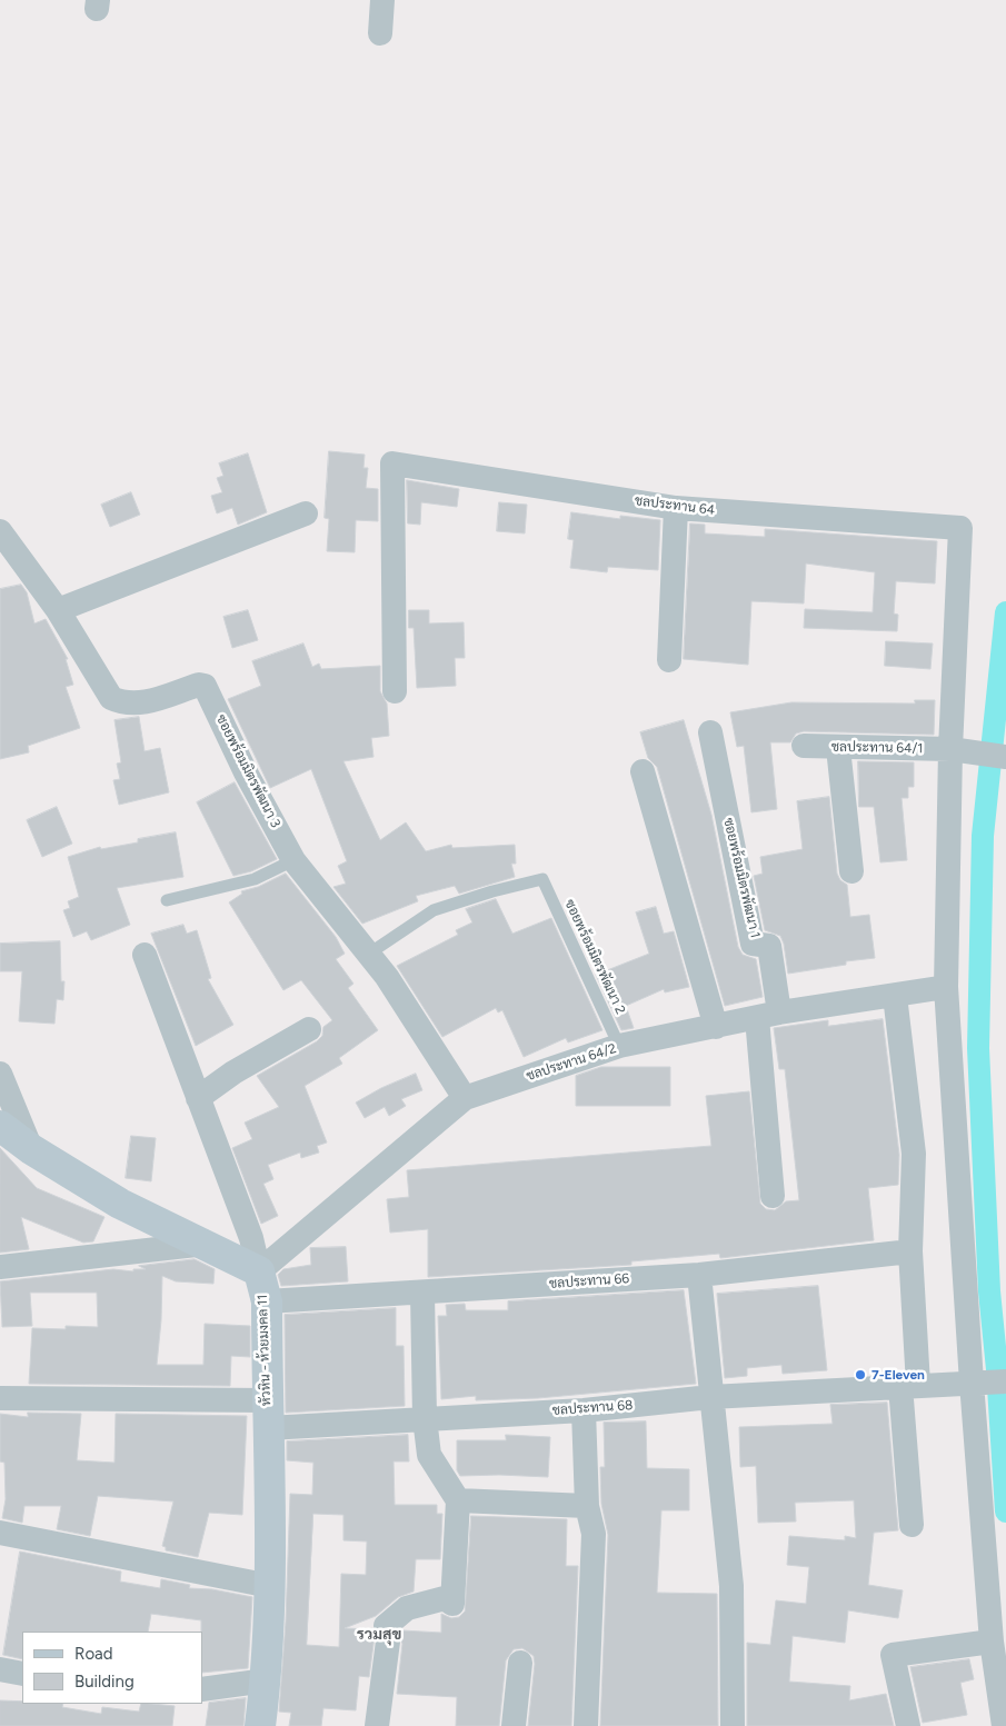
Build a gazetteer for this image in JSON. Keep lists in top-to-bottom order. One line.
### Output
{"streets":{"street":["ชลประทาน 64","ชลประทาน 64/1","ซอยพร้อมมิตรพัฒนา 3","ซอยพร้อมมิตรพัฒนา 1","ชลประทาน 64/2","ชลประทาน 66","หัวหิน - ห้วยมงคล 11","ชลประทาน 68"],"lane":["ซอยพร้อมมิตรพัฒนา 2"]},"crossings":[["ชลประทาน 64","ชลประทาน 64/1"],["ซอยพร้อมมิตรพัฒนา 3","ซอยพร้อมมิตรพัฒนา 2"],["ซอยพร้อมมิตรพัฒนา 3","ชลประทาน 64/2"],["ซอยพร้อมมิตรพัฒนา 1","ชลประทาน 64/2"],["ซอยพร้อมมิตรพัฒนา 2","ชลประทาน 64/2"],["ชลประทาน 64/2","หัวหิน - ห้วยมงคล 11"],["ชลประทาน 66","หัวหิน - ห้วยมงคล 11"],["หัวหิน - ห้วยมงคล 11","ชลประทาน 68"]],"districts":["รวมสุข"],"places":["7-Eleven"],"legend":["Road","Building"]}
